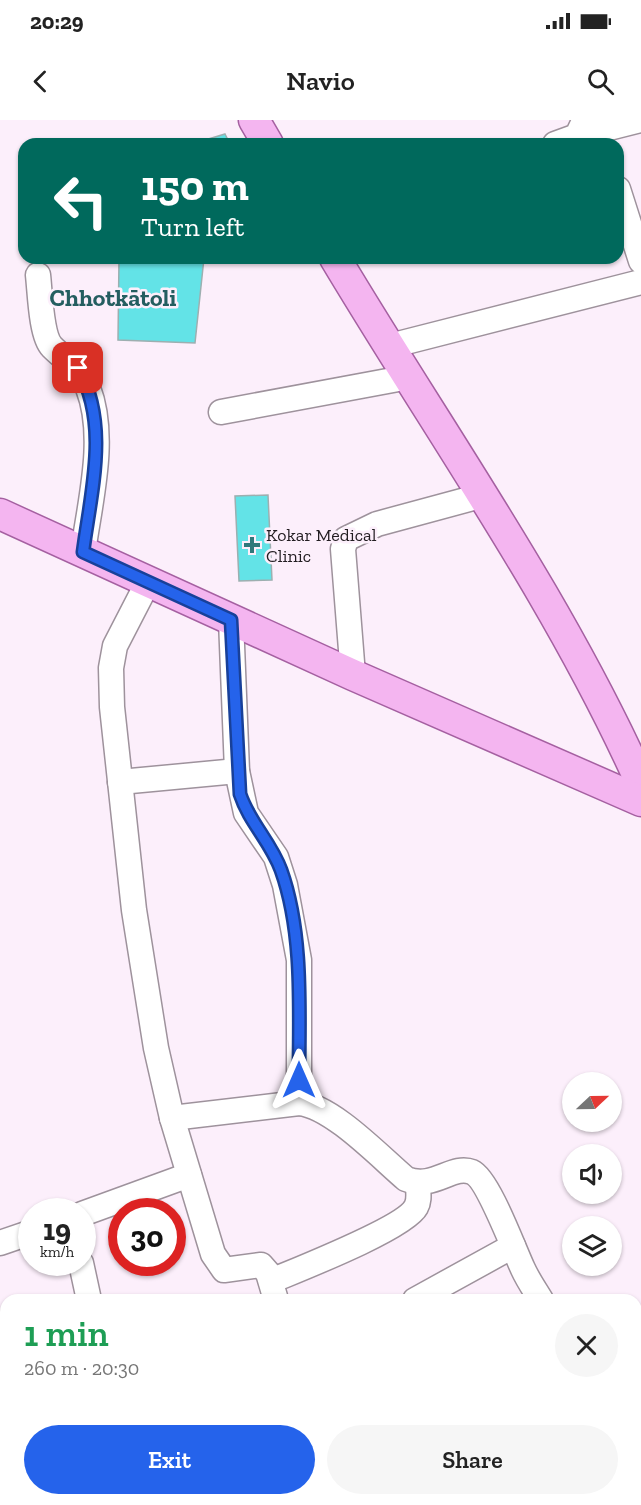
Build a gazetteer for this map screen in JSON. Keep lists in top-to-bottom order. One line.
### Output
{"districts":["Chhotkātoli"],"places":{"health":["Kokar Medical Clinic"]},"north":"right","page":{"status":"20:29","header":"Navio","turn":["150 m","Turn left"],"speed":"19 km/h","limit":"30","heading":["1 min","260 m · 20:30"],"buttons":["Exit","Share"]}}
